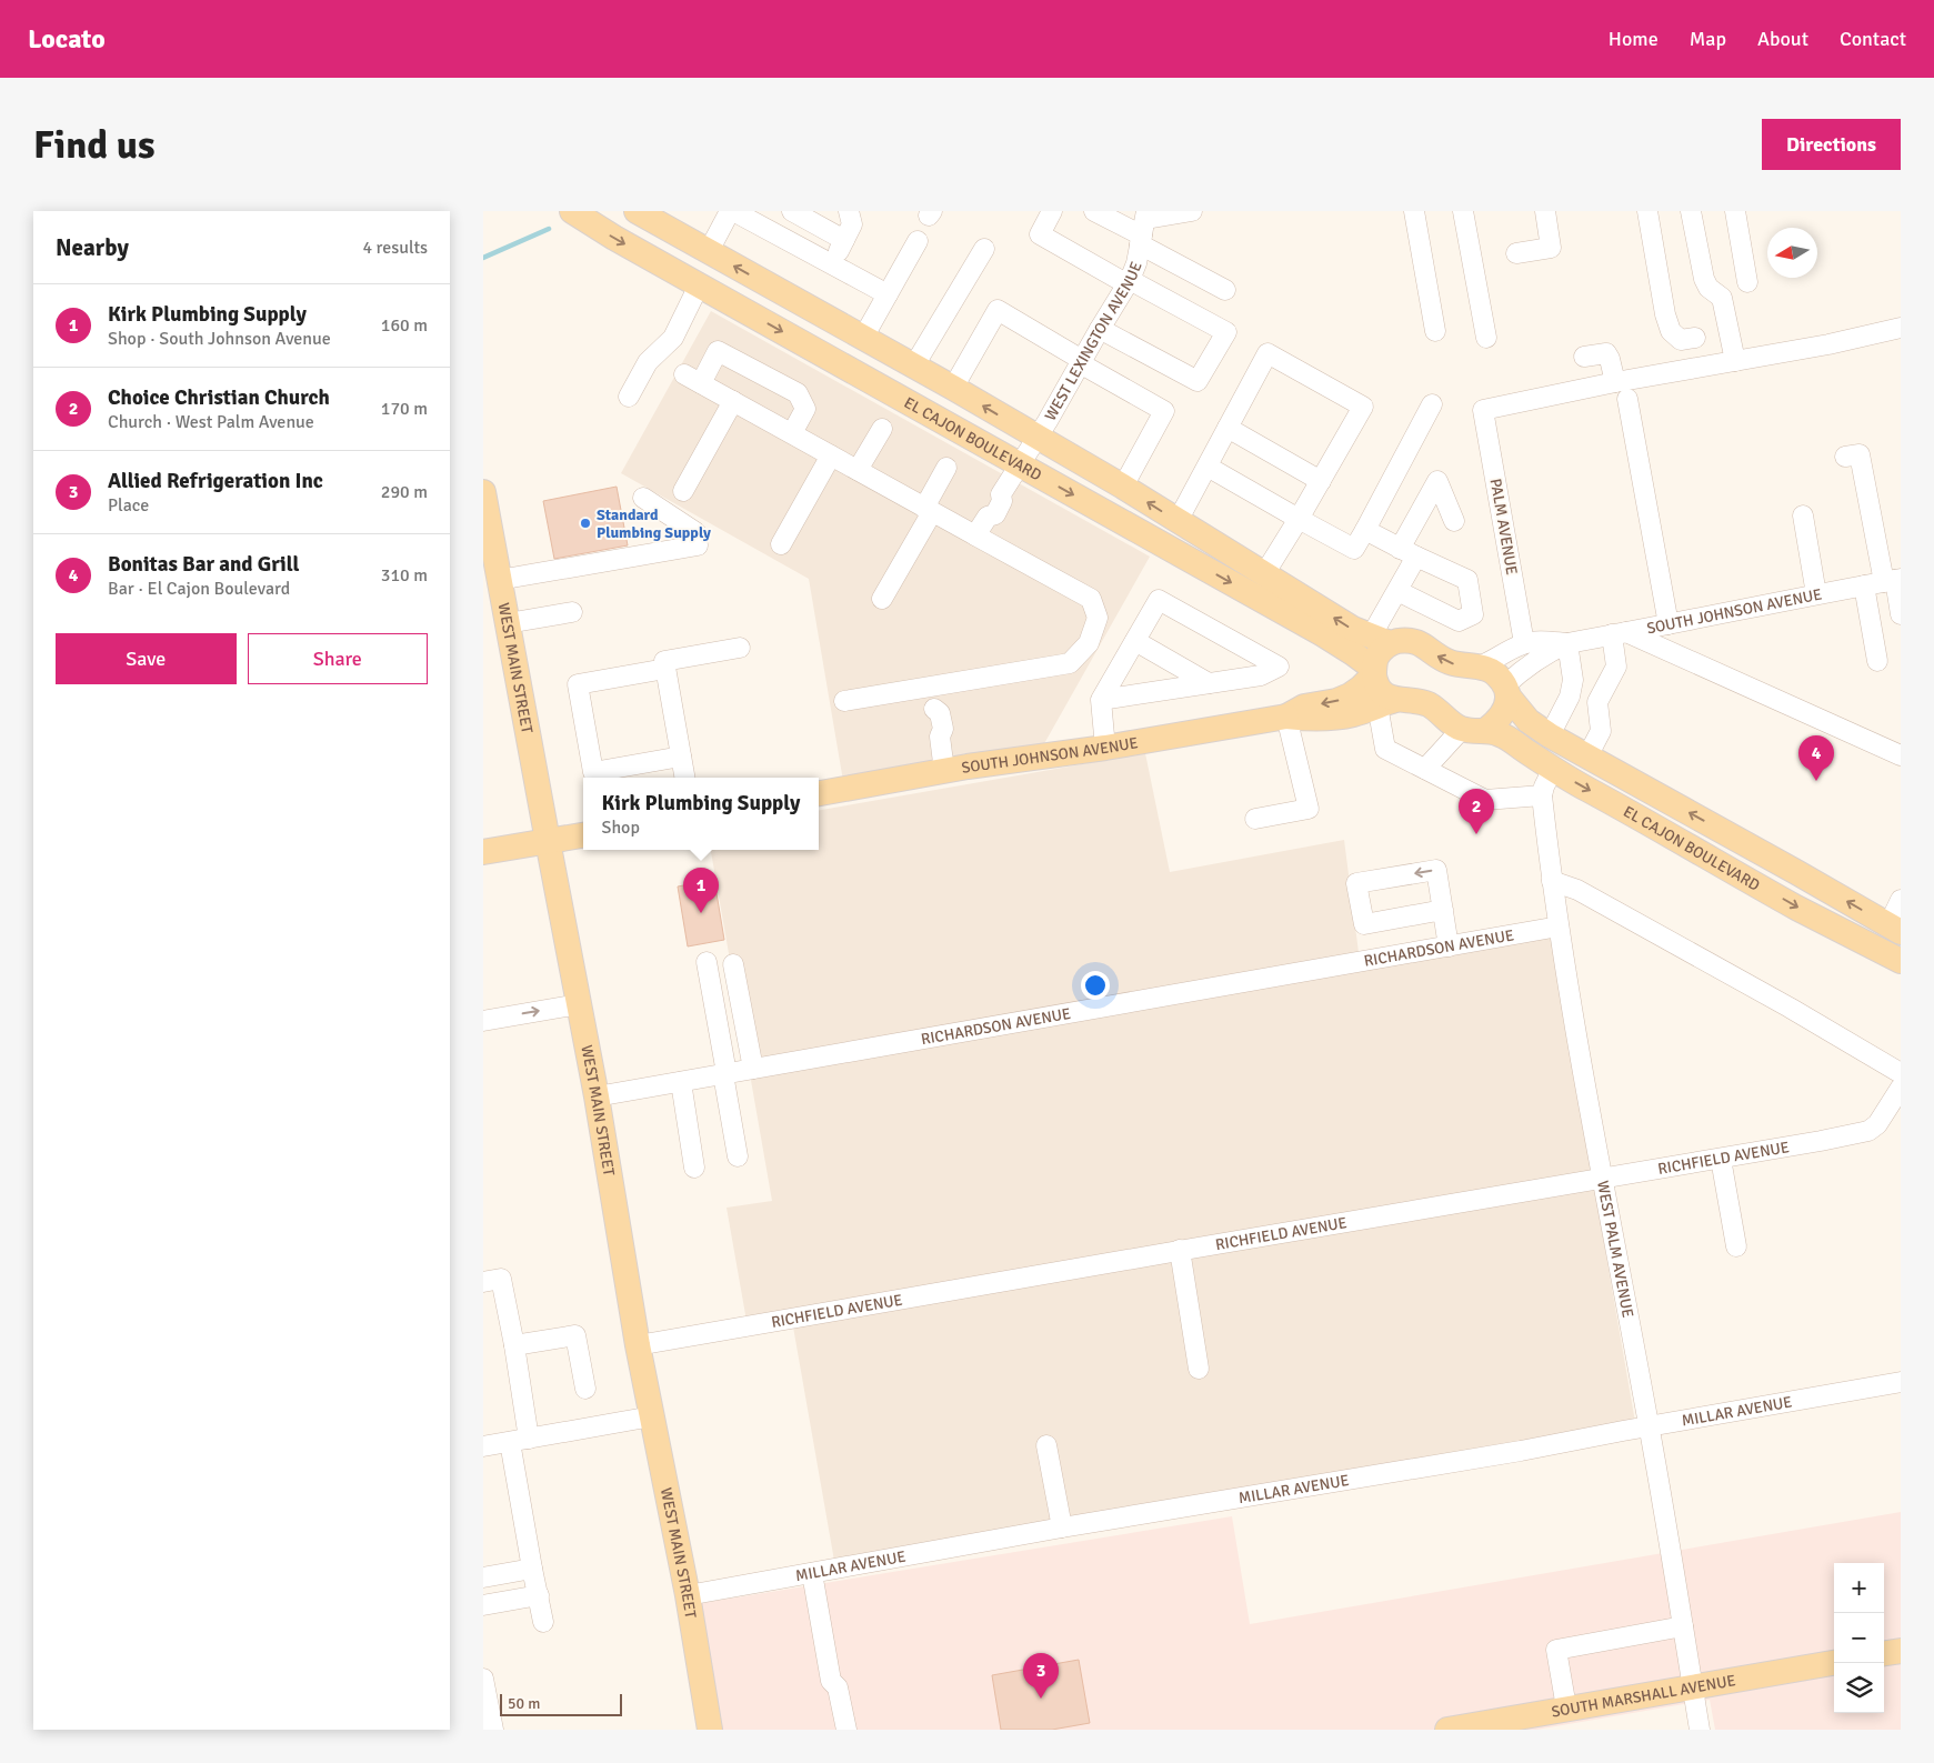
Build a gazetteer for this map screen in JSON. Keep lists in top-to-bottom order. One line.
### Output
{"streets":{"main road":["EL CAJON BOULEVARD","SOUTH JOHNSON AVENUE","WEST MAIN STREET","SOUTH MARSHALL AVENUE"],"street":["WEST LEXINGTON AVENUE","PALM AVENUE","RICHARDSON AVENUE","RICHFIELD AVENUE","WEST PALM AVENUE","MILLAR AVENUE"]},"crossings":[["WEST LEXINGTON AVENUE","EL CAJON BOULEVARD"],["EL CAJON BOULEVARD","SOUTH JOHNSON AVENUE"],["EL CAJON BOULEVARD","WEST PALM AVENUE"],["PALM AVENUE","SOUTH JOHNSON AVENUE"],["WEST MAIN STREET","RICHARDSON AVENUE"],["WEST MAIN STREET","RICHFIELD AVENUE"],["WEST MAIN STREET","MILLAR AVENUE"],["RICHARDSON AVENUE","WEST PALM AVENUE"],["RICHFIELD AVENUE","WEST PALM AVENUE"],["WEST PALM AVENUE","MILLAR AVENUE"],["WEST PALM AVENUE","SOUTH MARSHALL AVENUE"]],"places":["Standard Plumbing Supply"],"scale_bar":"50 m","north":"left","page":{"header":"Locato","nav":["Home","Map","About","Contact"],"buttons":["Directions",["Save","Share"]],"title":"Find us","heading":["Nearby","4 results"],"list":[{"mark":"1","name":"Kirk Plumbing Supply","note":"Shop · South Johnson Avenue","value":"160 m"},{"mark":"2","name":"Choice Christian Church","note":"Church · West Palm Avenue","value":"170 m"},{"mark":"3","name":"Allied Refrigeration Inc","note":"Place","value":"290 m"},{"mark":"4","name":"Bonitas Bar and Grill","note":"Bar · El Cajon Boulevard","value":"310 m"}],"pins":["4","2","1","3"],"popup":["Kirk Plumbing Supply","Shop"],"map_buttons":["+","−"],"scale":"50 m"}}
